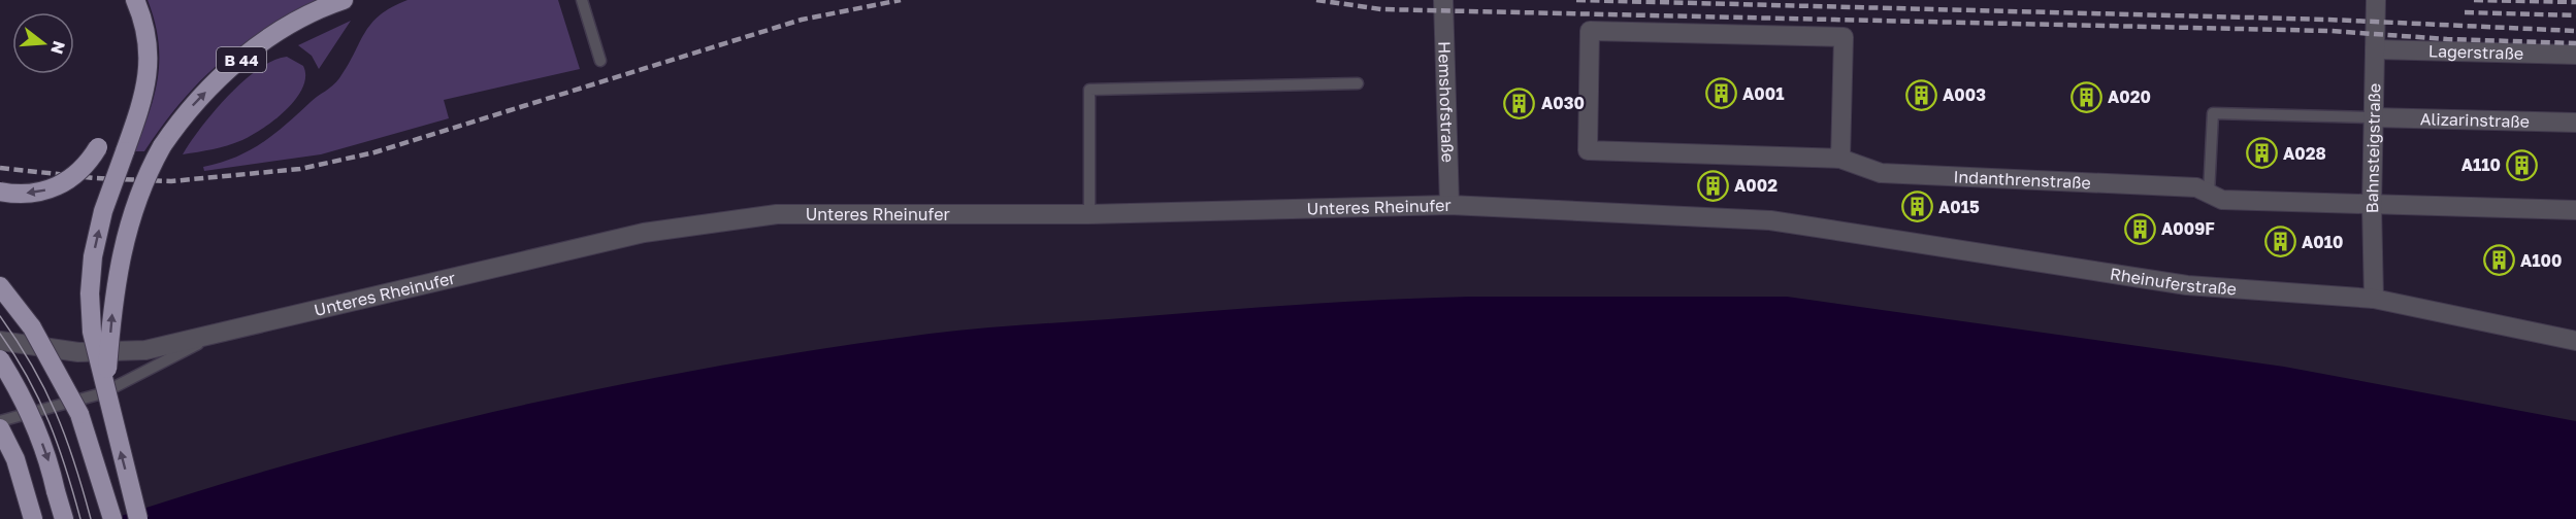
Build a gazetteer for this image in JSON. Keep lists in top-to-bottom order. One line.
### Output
{"streets":{"highway":["B 44"],"street":["Lagerstraße","Hemshofstraße","Alizarinstraße","Bahnsteigstraße","Indanthrenstraße","Unteres Rheinufer","Rheinuferstraße"]},"crossings":[["Lagerstraße","Bahnsteigstraße"],["Hemshofstraße","Unteres Rheinufer"],["Alizarinstraße","Bahnsteigstraße"],["Bahnsteigstraße","Indanthrenstraße"],["Bahnsteigstraße","Rheinuferstraße"],["Unteres Rheinufer","Rheinuferstraße"]],"places":{"building":["A001","A003","A020","A030","A028","A110","A002","A015","A009F","A010","A100"]},"north":"right"}
